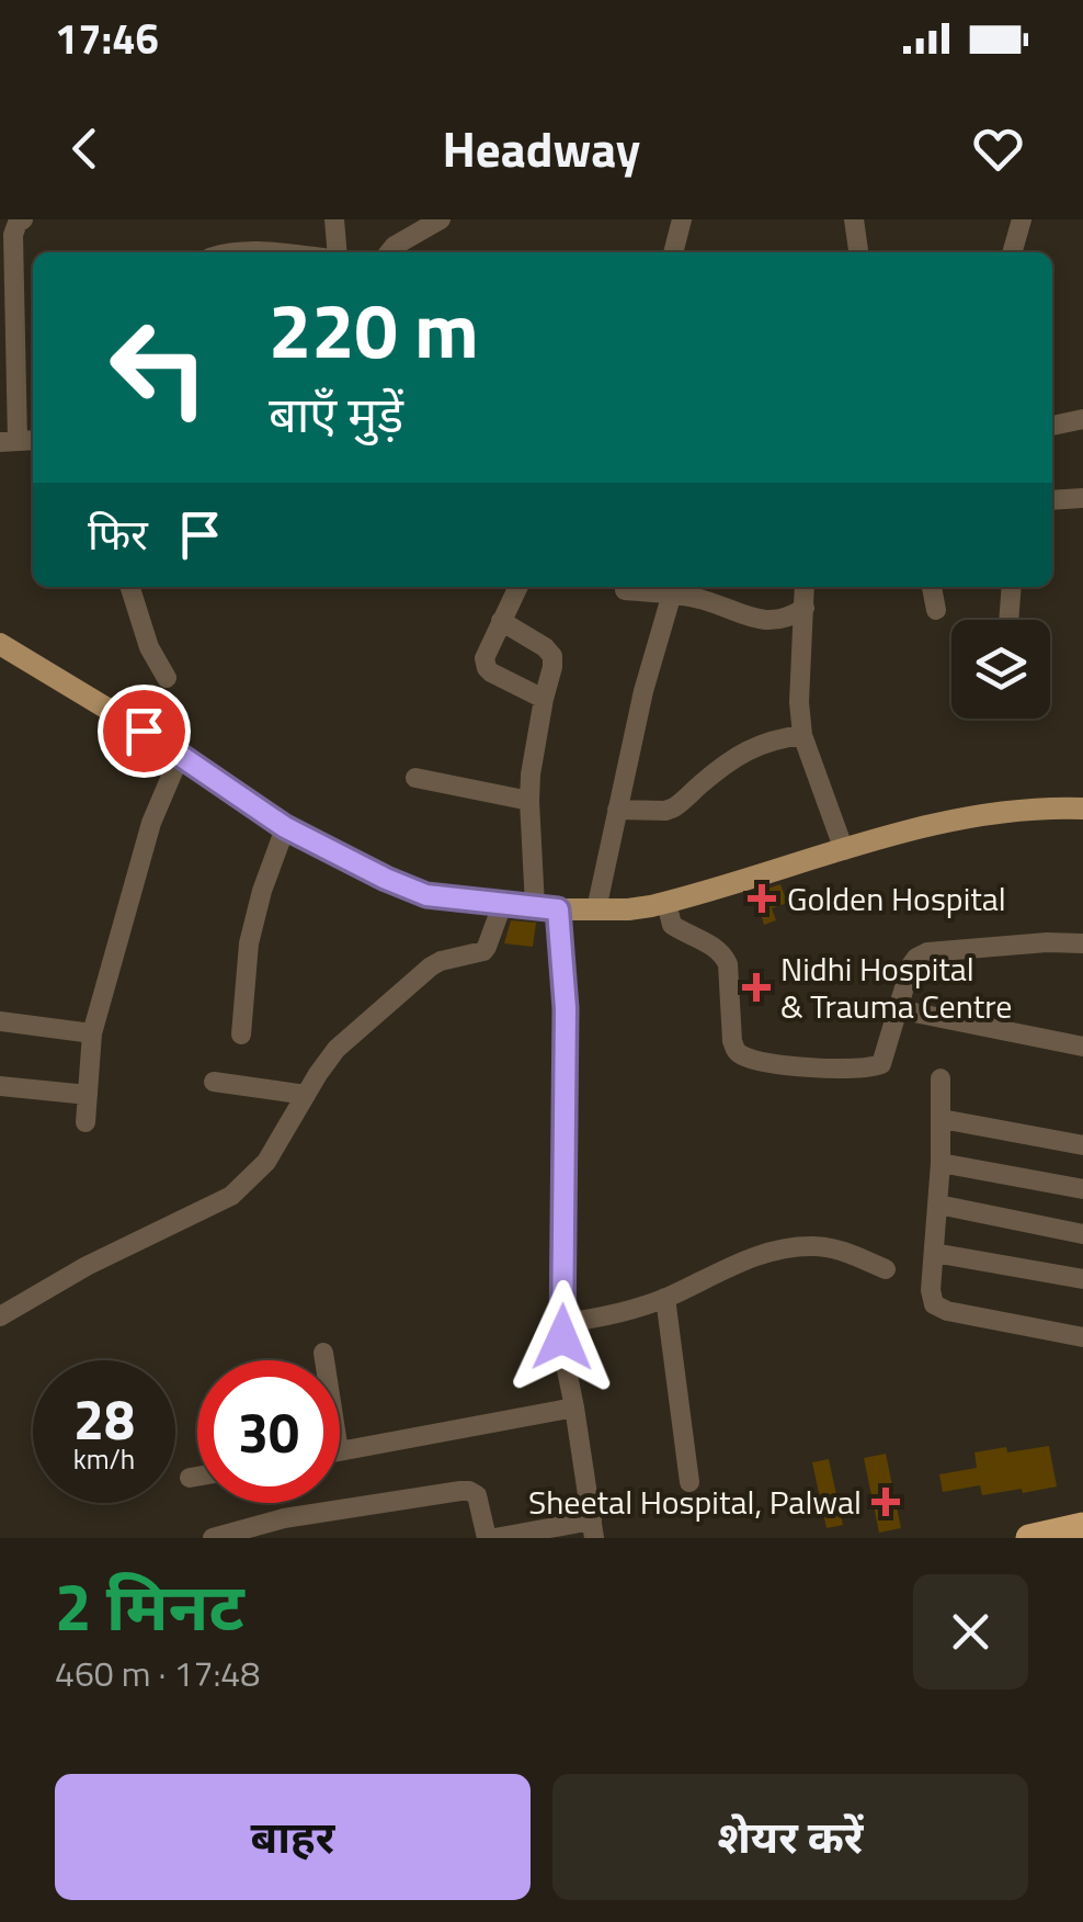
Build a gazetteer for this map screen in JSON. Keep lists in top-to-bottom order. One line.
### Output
{"places":{"health":["Golden Hospital","Nidhi Hospital & Trauma Centre","Sheetal Hospital, Palwal"]},"page":{"status":"17:46","header":"Headway","turn":["220 m","बाएँ मुड़ें"],"then":"फिर","speed":"28 km/h","limit":"30","heading":["2 मिनट","460 m · 17:48"],"buttons":["बाहर","शेयर करें"]}}
